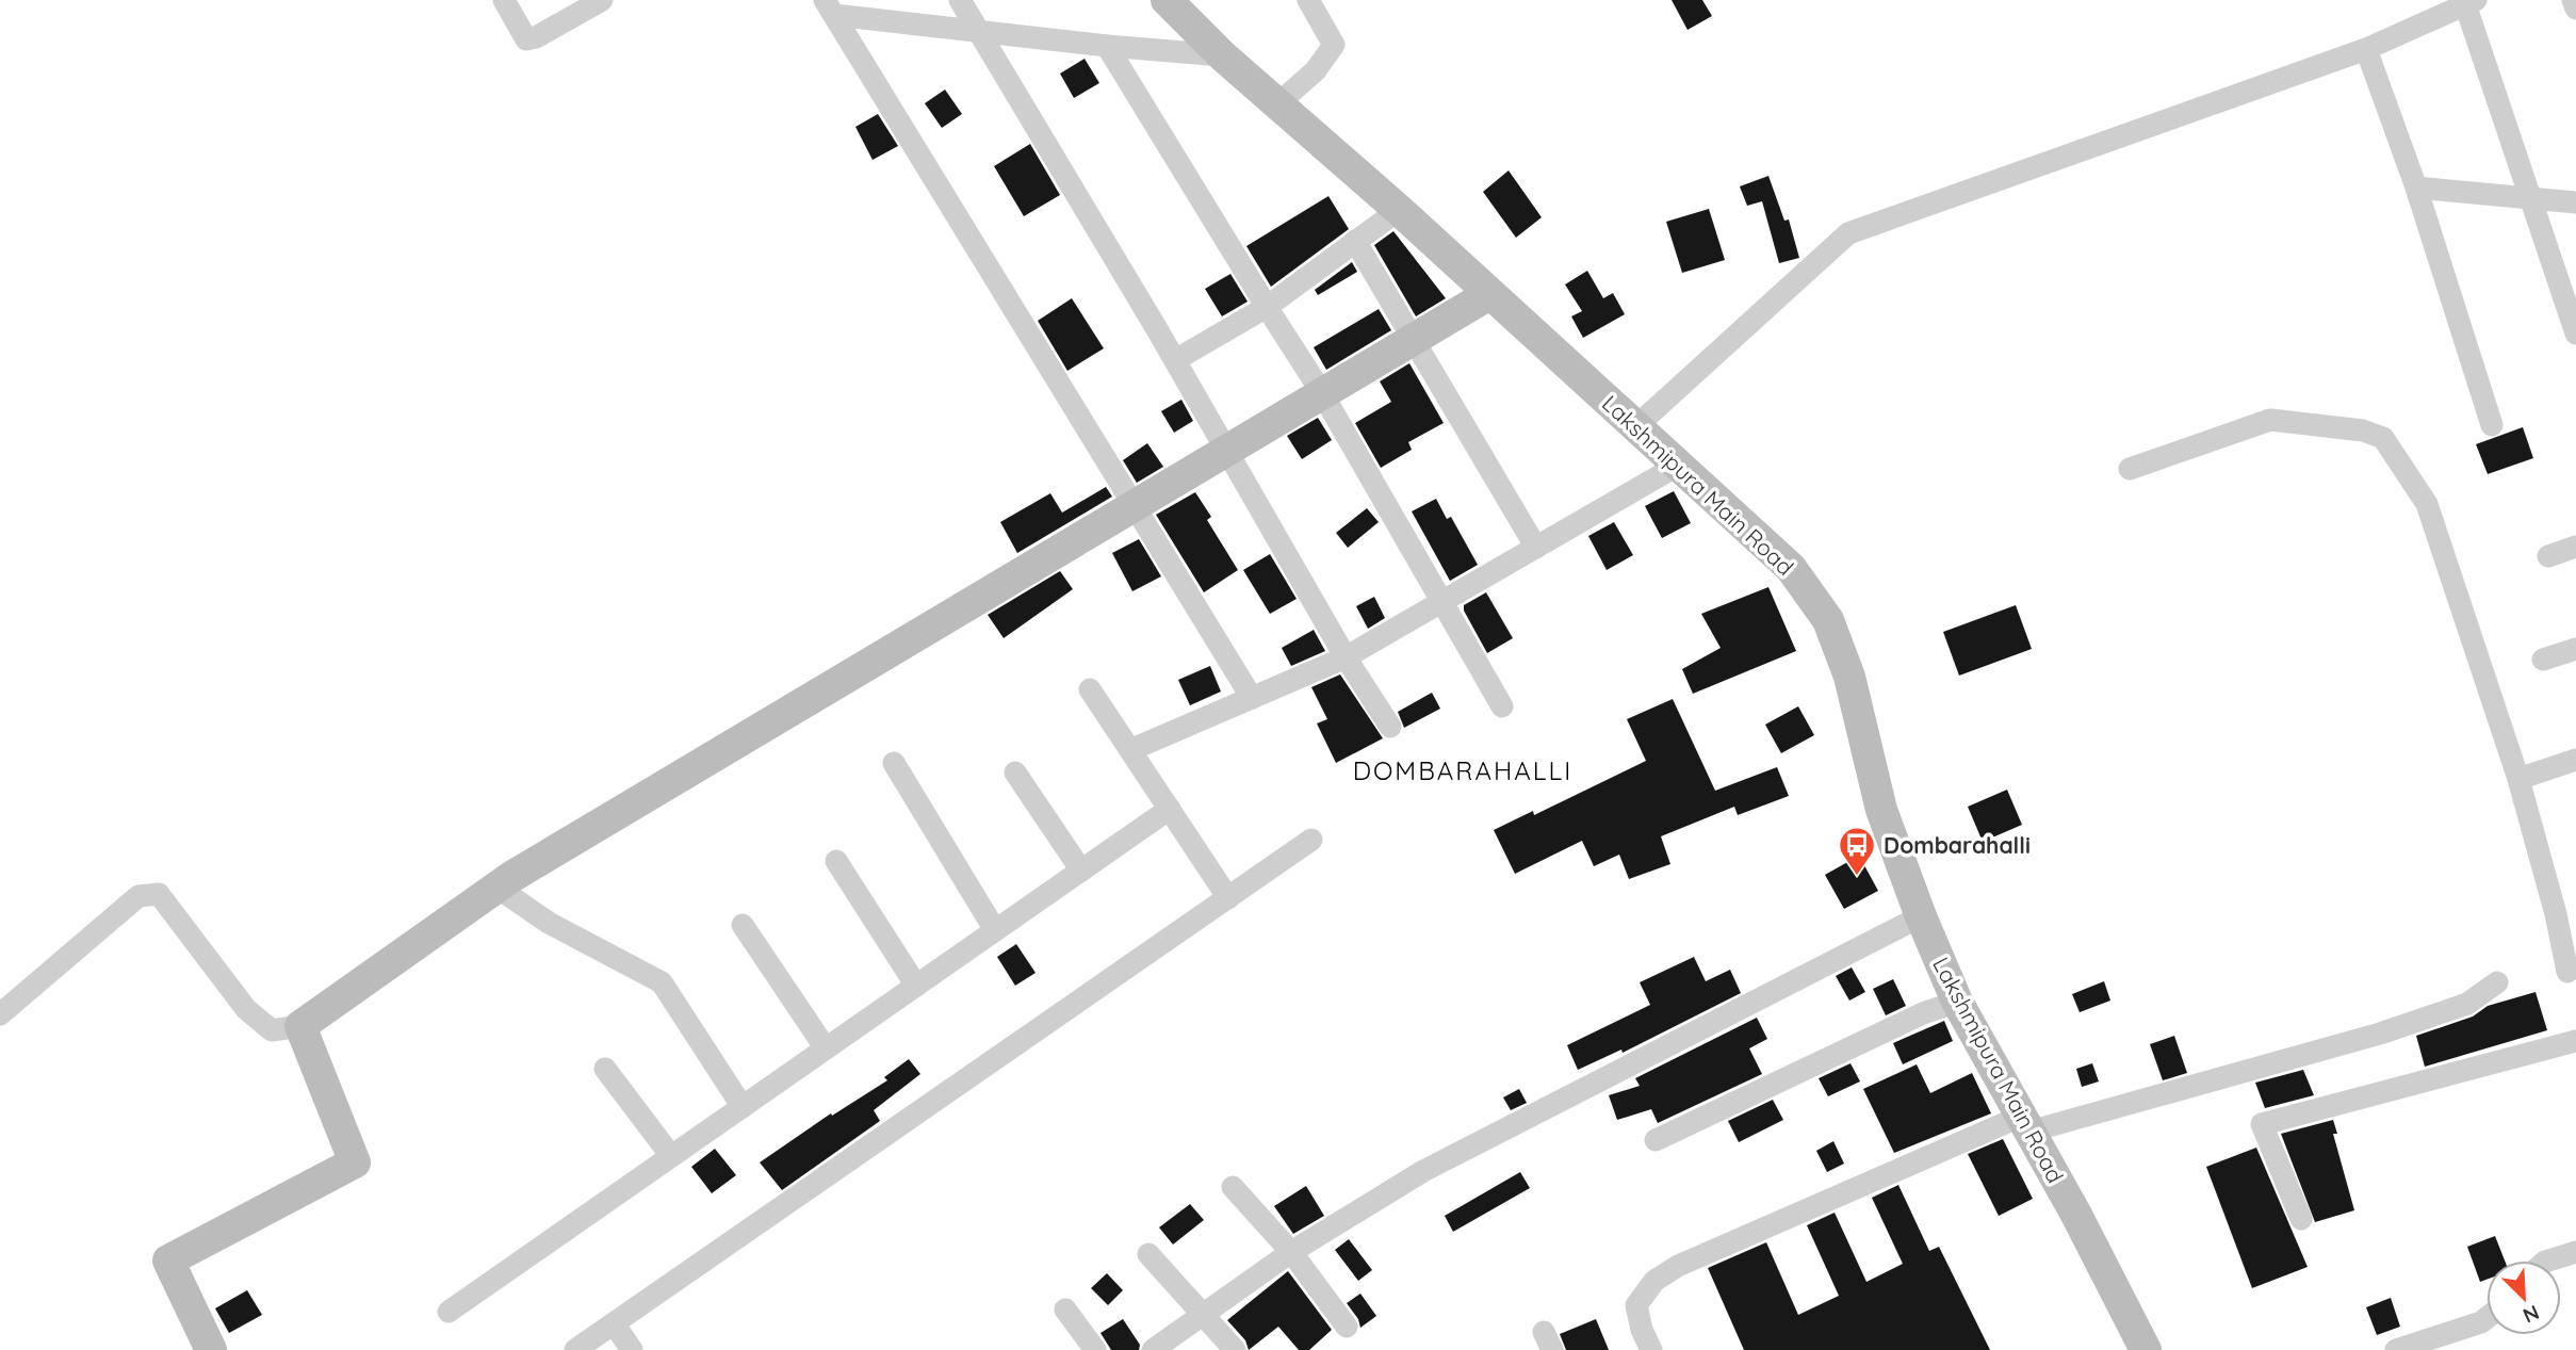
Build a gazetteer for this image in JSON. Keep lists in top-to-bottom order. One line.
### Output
{"streets":{"street":["Lakshmipura Main Road"]},"districts":["DOMBARAHALLI"],"places":{"bus stop":["Dombarahalli"]},"north":"bottom right"}
